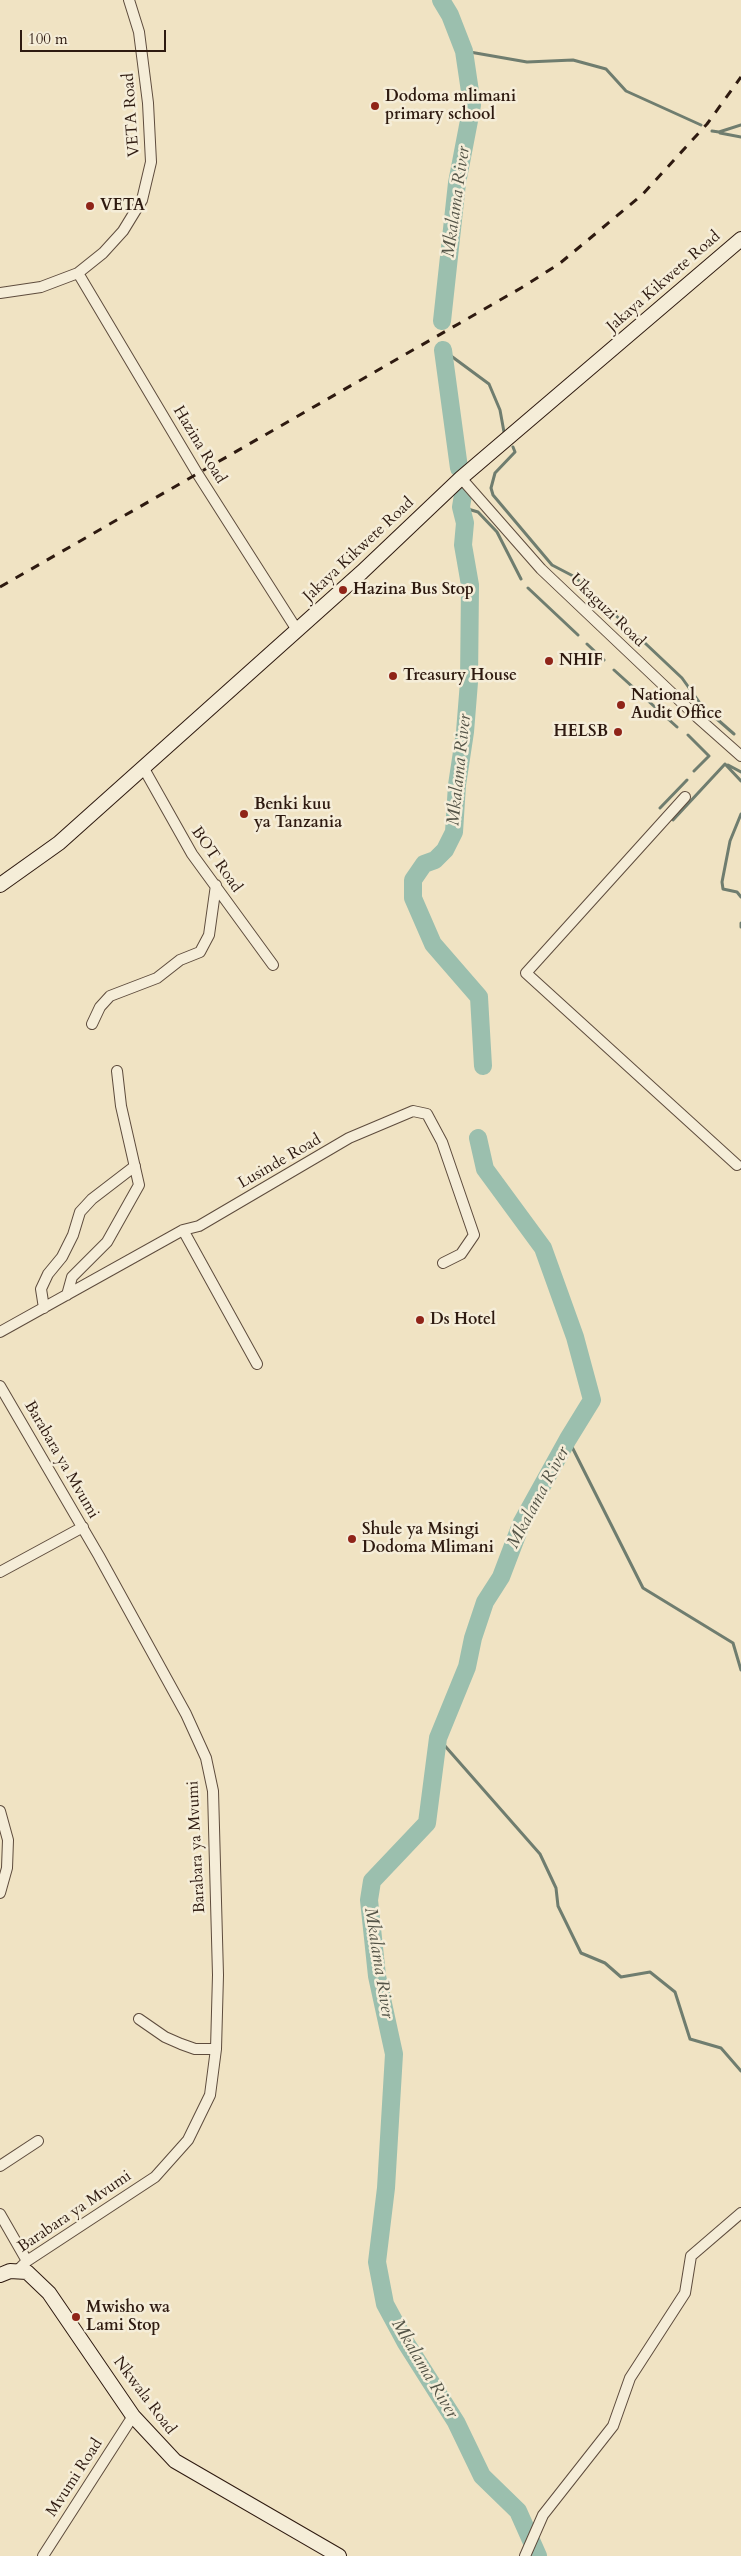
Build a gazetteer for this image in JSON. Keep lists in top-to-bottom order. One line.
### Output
{"streets":{"main road":["Jakaya Kikwete Road","Nkwala Road"],"street":["VETA Road","Hazina Road","Ukaguzi Road","BOT Road","Lusinde Road","Barabara ya Mvumi","Mvumi Road"]},"crossings":[["VETA Road","Hazina Road"],["Jakaya Kikwete Road","Hazina Road"],["Jakaya Kikwete Road","Ukaguzi Road"],["Jakaya Kikwete Road","BOT Road"],["Barabara ya Mvumi","Nkwala Road"],["Nkwala Road","Mvumi Road"]],"water":["Mkalama River"],"places":["Dodoma mlimani primary school","VETA","Hazina Bus Stop","NHIF","Treasury House","National Audit Office","HELSB","Benki kuu ya Tanzania","Ds Hotel","Shule ya Msingi Dodoma Mlimani","Mwisho wa Lami Stop"],"scale_bar":"100 m"}
